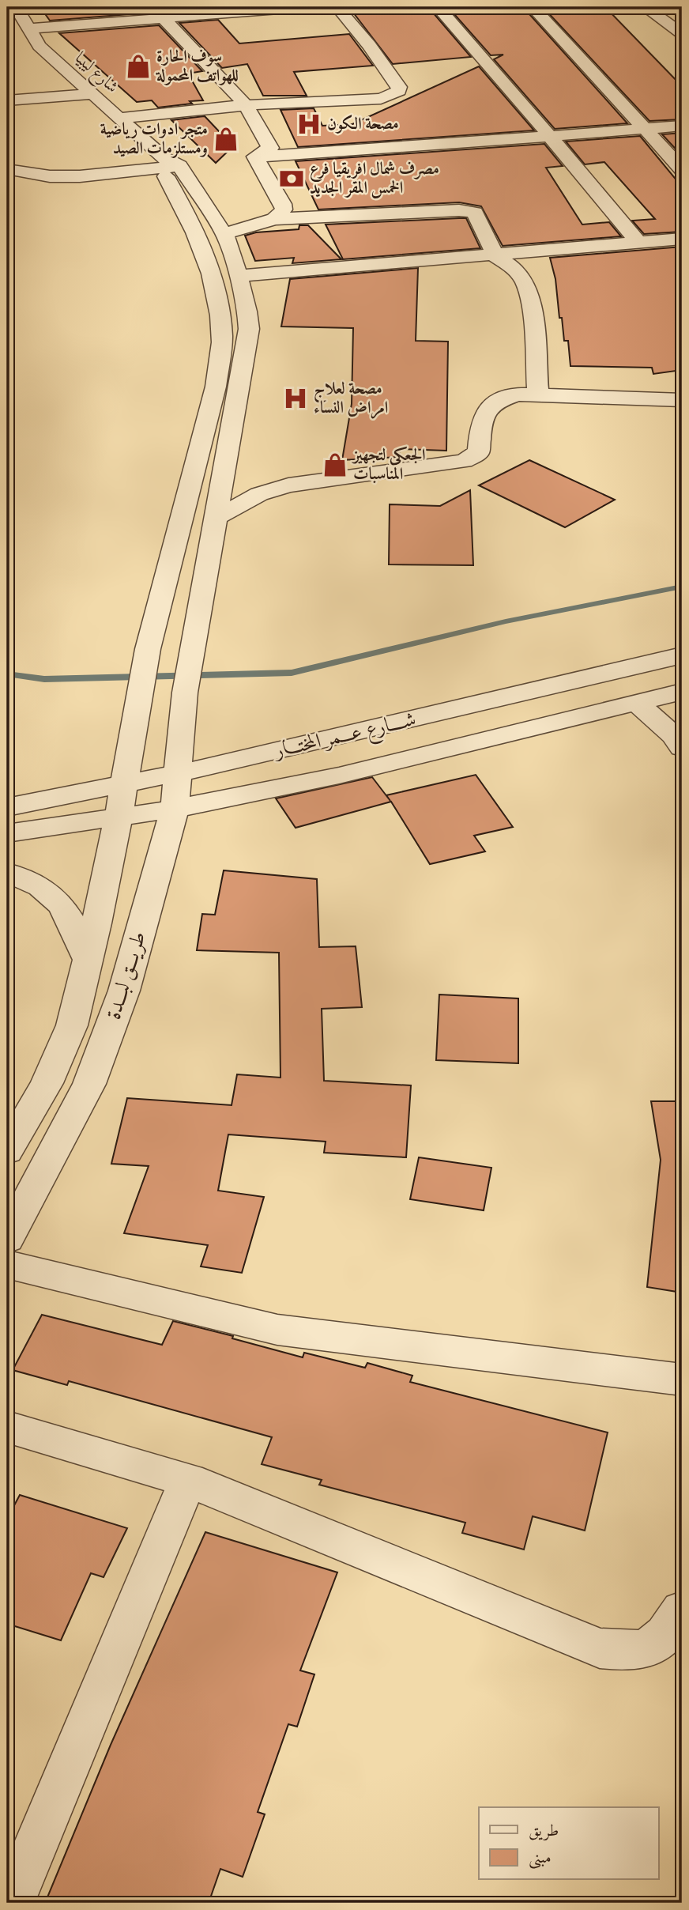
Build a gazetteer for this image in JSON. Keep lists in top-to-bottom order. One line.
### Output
{"streets":{"street":["شارع ليبيا","شــــارع عـــمر المختـــار","طريـــق لبـــدة"]},"crossings":[["شارع ليبيا","طريـــق لبـــدة"],["شــــارع عـــمر المختـــار","طريـــق لبـــدة"]],"places":{"shop":["سوف الحارة للهواتف المحمولة","متجر ادوات رياضية ومستلزمات الصيد","الجعكي لتجهيز المناسبات"],"hospital":["مصحة الكون","مصحة لعلاج امراض النساء"],"bank":["مصرف شمال افريقيا فرع الخمس المقر الجديد"]},"legend":["طريق","مبنى"]}
